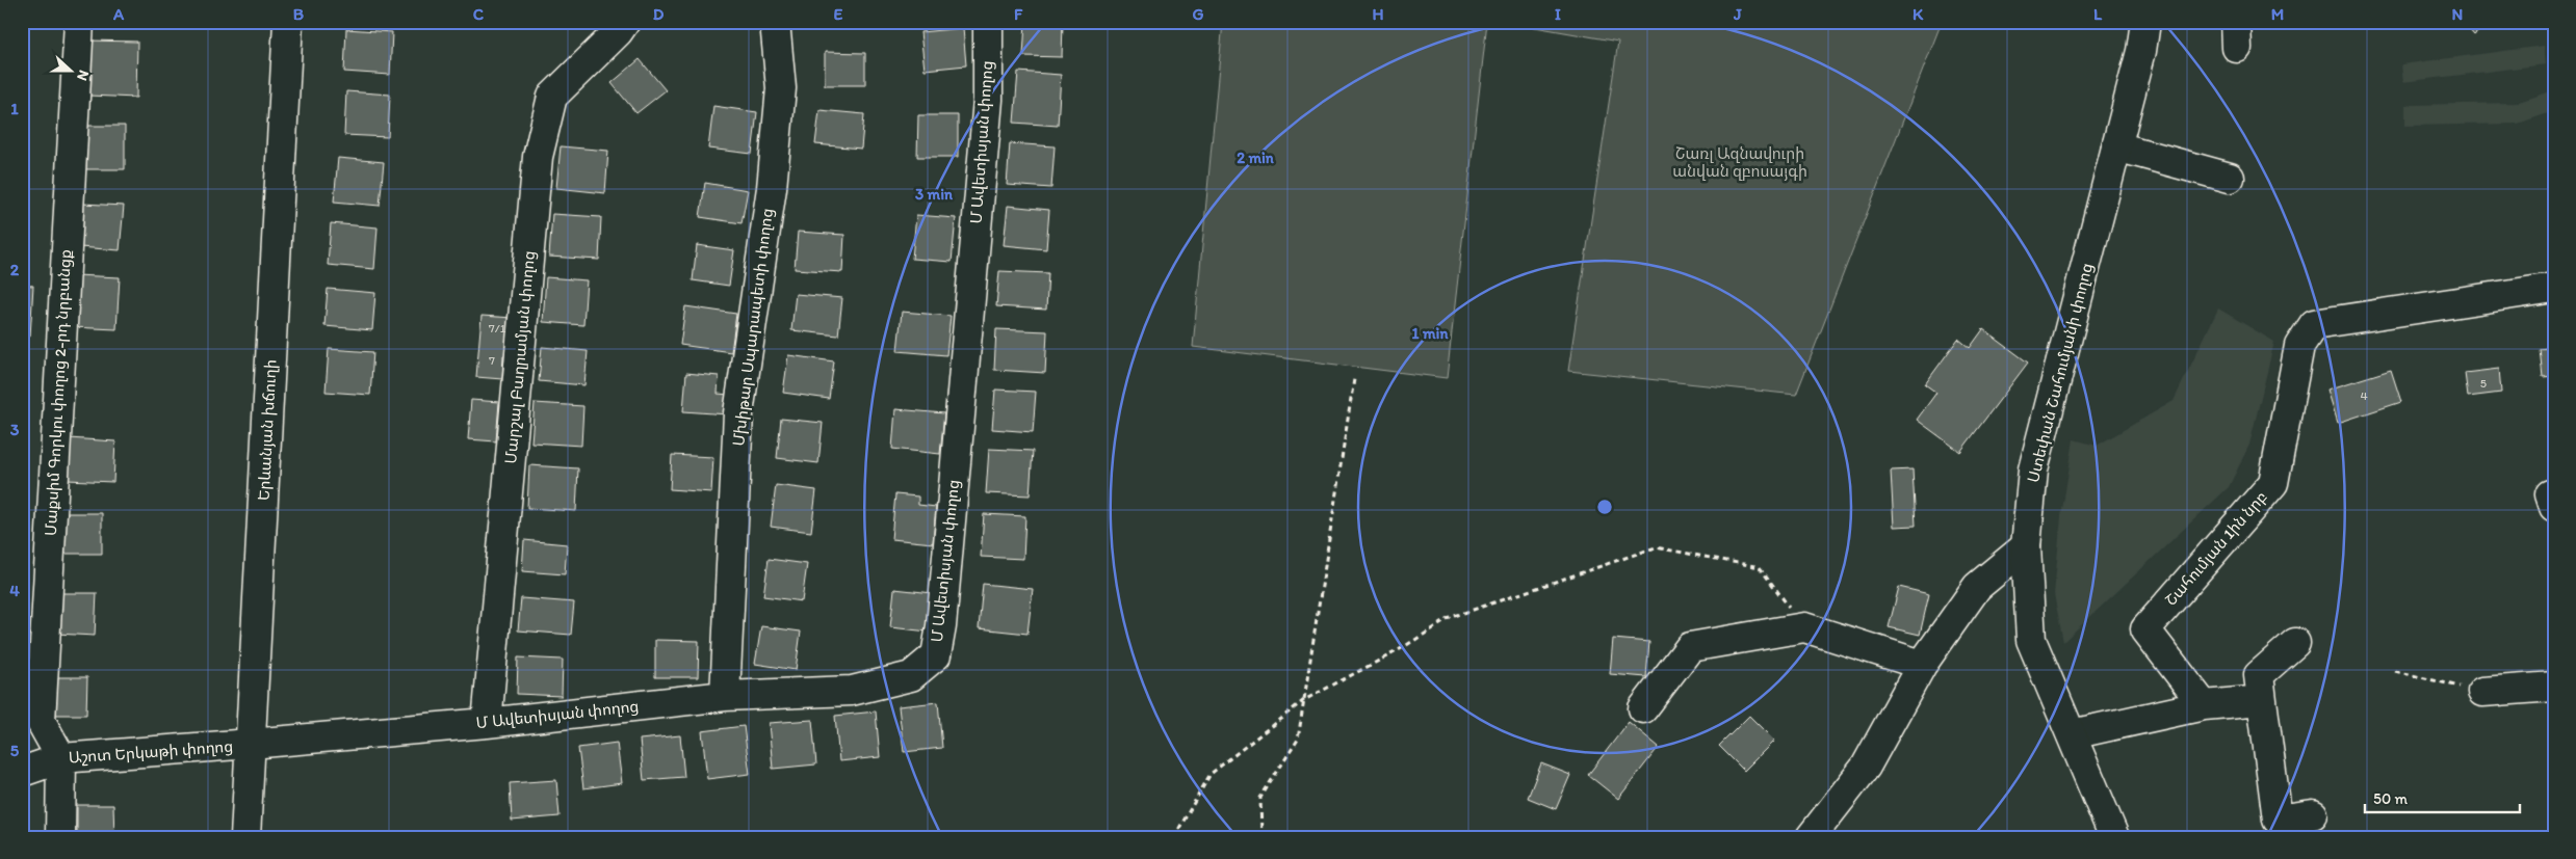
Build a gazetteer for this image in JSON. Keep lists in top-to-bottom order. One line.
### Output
{"streets":{"street":["Մ Ավետիսյան փողոց","Մխիթար Սպարապետի փողոց","Մարշալ Բաղրամյան փողոց","Ստեփան Շահումյանի փողոց","Մաքսիմ Գորկու փողոց 2-րդ նրբանցք","Երևանյան խճուղի","Շահումյան 1ին նրբ","Աշոտ Երկաթի փողոց"]},"crossings":[["Մ Ավետիսյան փողոց","Մխիթար Սպարապետի փողոց"],["Մ Ավետիսյան փողոց","Մարշալ Բաղրամյան փողոց"],["Մ Ավետիսյան փողոց","Երևանյան խճուղի"],["Մ Ավետիսյան փողոց","Աշոտ Երկաթի փողոց"],["Մաքսիմ Գորկու փողոց 2-րդ նրբանցք","Աշոտ Երկաթի փողոց"],["Երևանյան խճուղի","Աշոտ Երկաթի փողոց"]],"parks":["Շառլ Ազնավուրի անվան զբոսայգի"],"house_numbers":["7/1","7","5","4"],"scale_bar":"50 m","north":"right","grid":{"columns":["A","B","C","D","E","F","G","H","I","J","K","L","M","N"],"rows":["1","2","3","4","5"]},"rings":["2 min","3 min","1 min"]}
